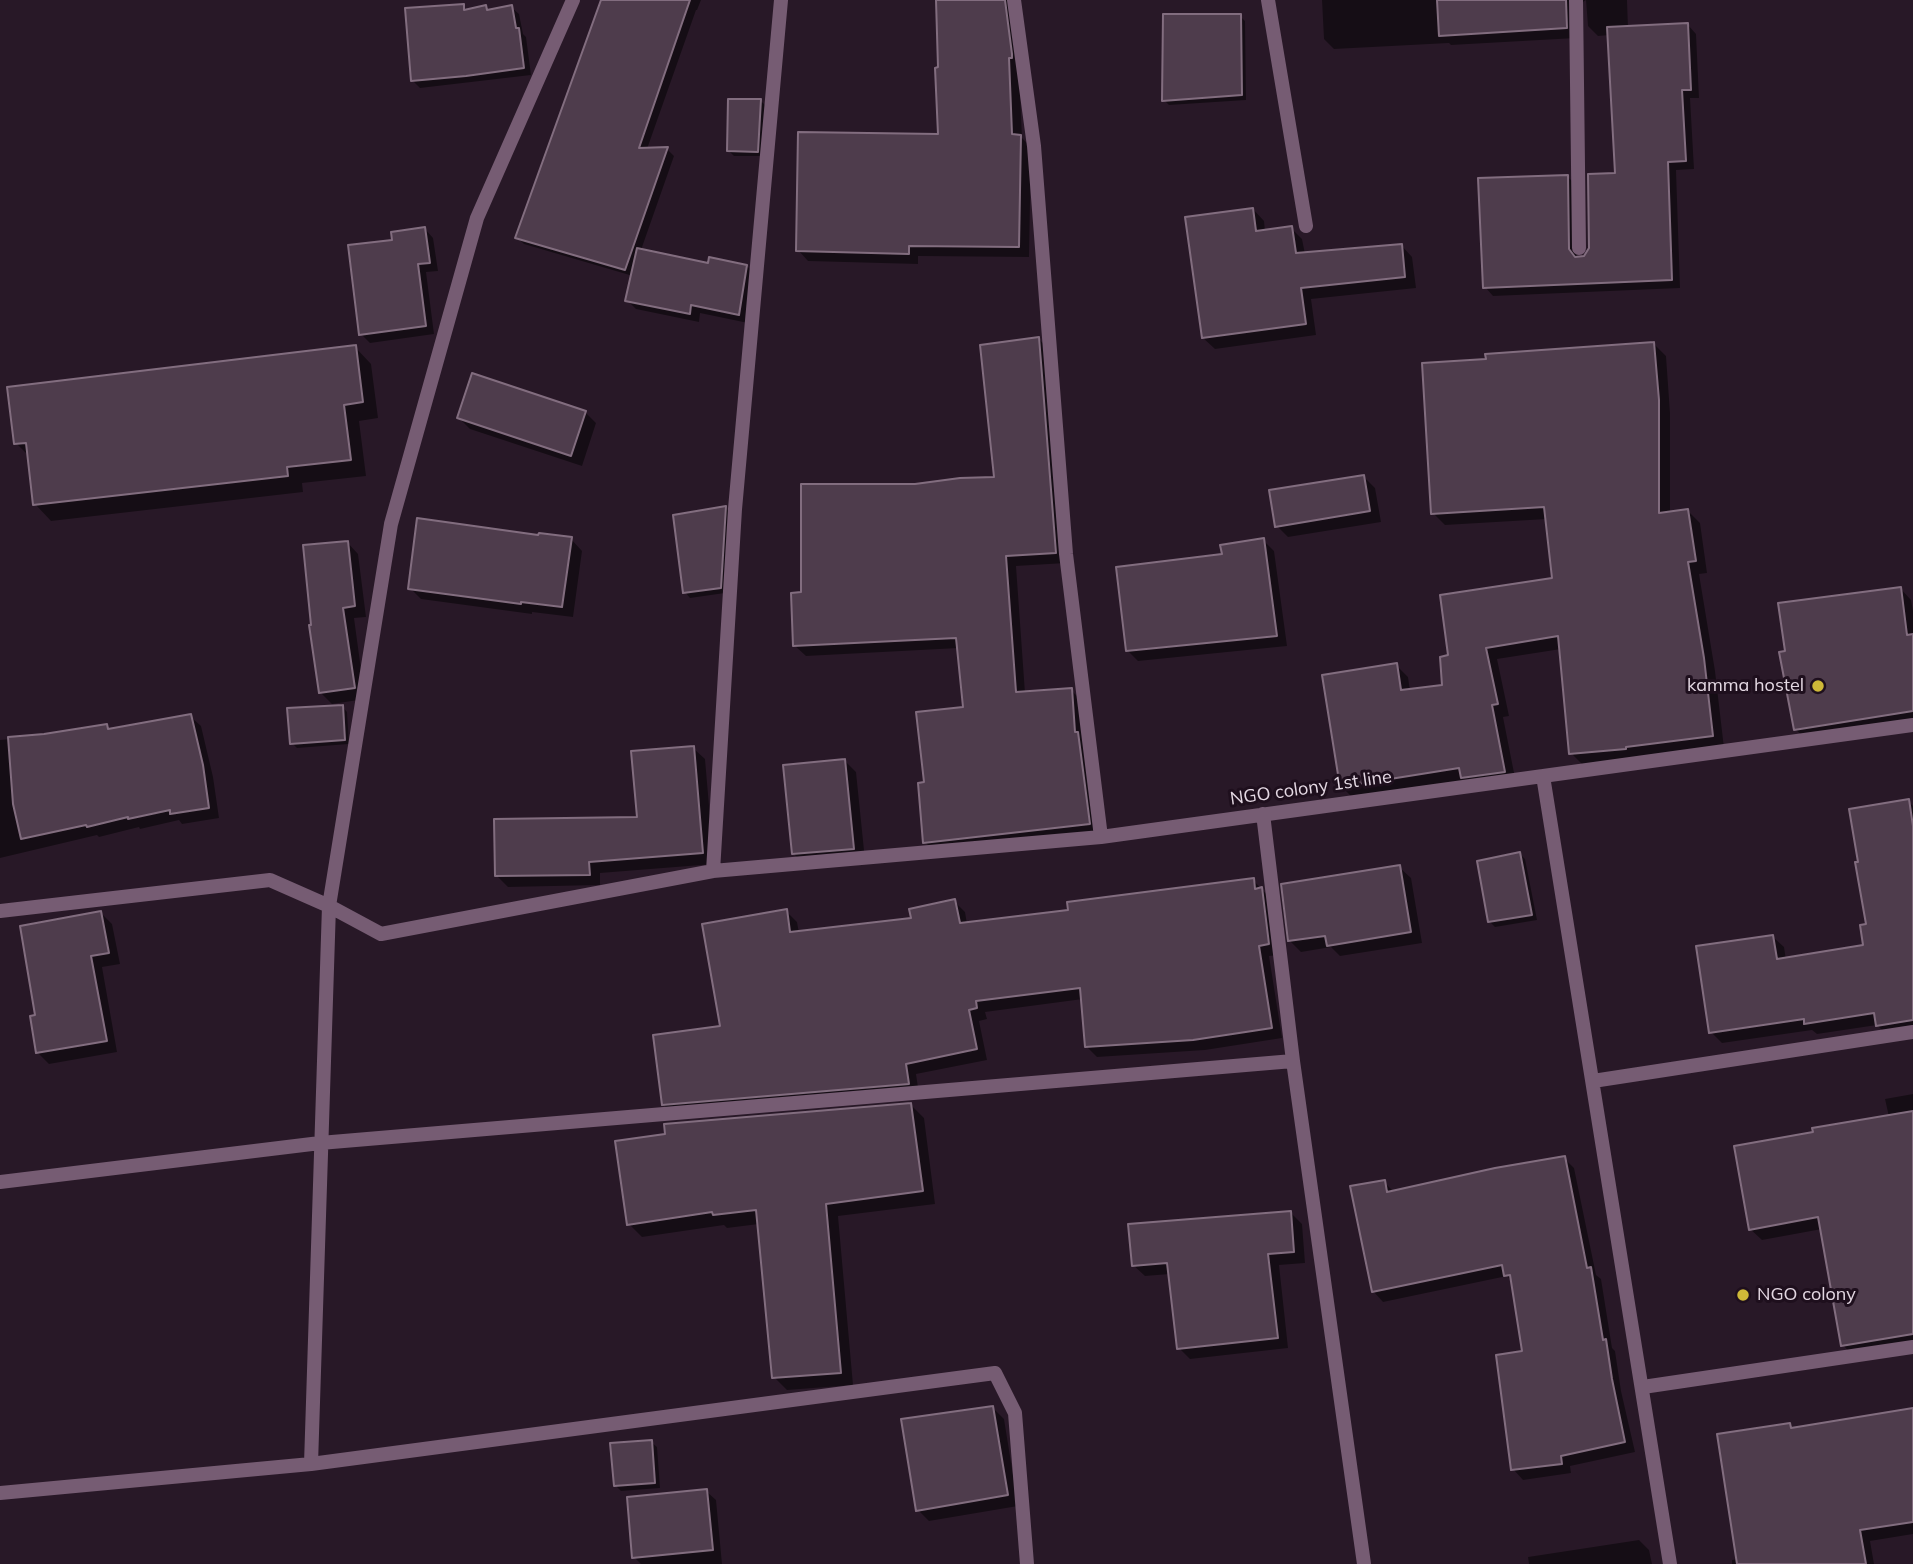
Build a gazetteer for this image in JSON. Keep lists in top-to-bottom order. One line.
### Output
{"streets":{"street":["NGO colony 1st line"]},"places":["kamma hostel","NGO colony"]}
